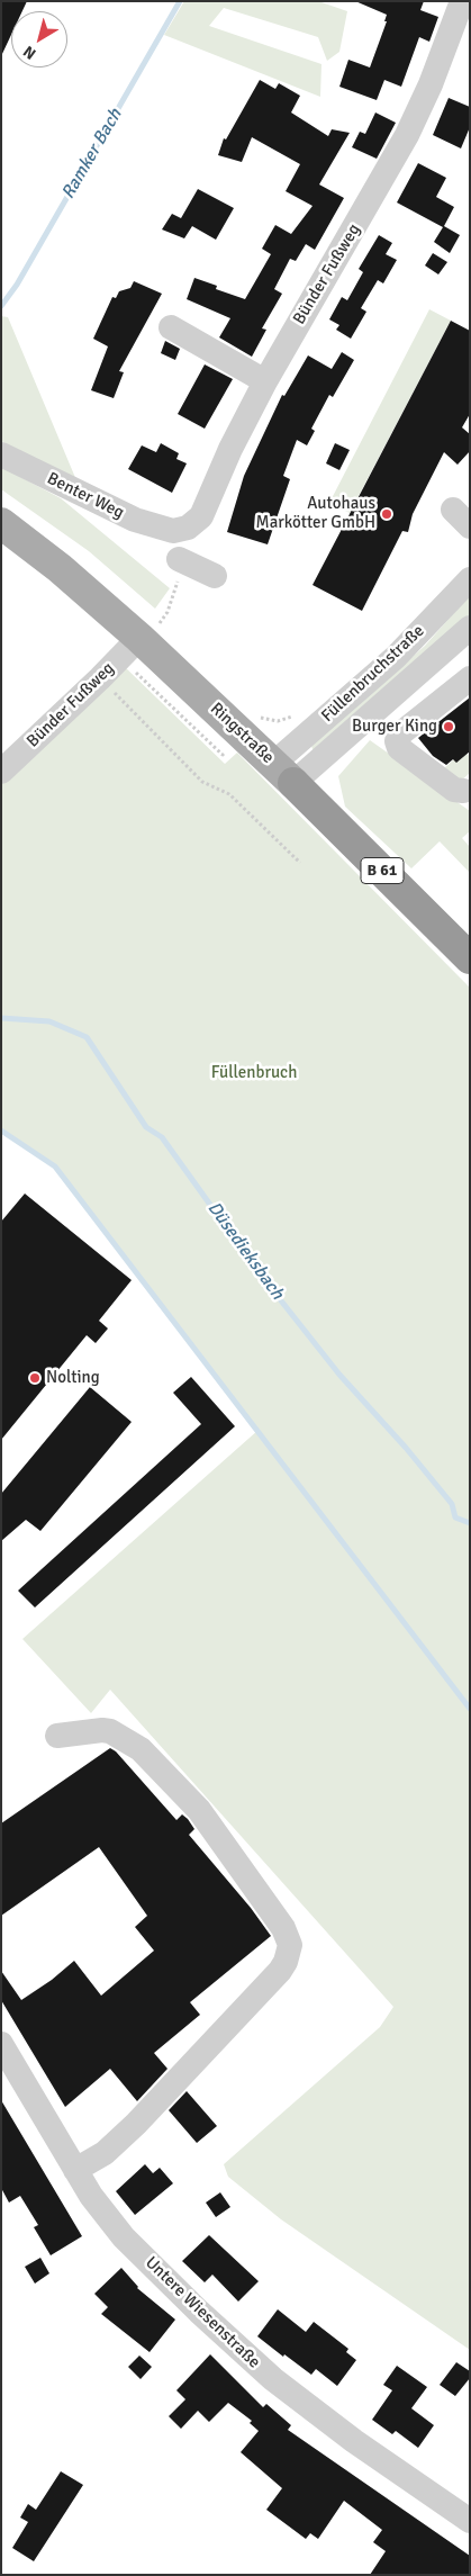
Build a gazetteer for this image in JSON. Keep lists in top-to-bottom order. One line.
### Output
{"streets":{"highway":["Ringstraße","B 61"],"street":["Bünder Fußweg","Benter Weg","Füllenbruchstraße","Untere Wiesenstraße"]},"crossings":[["Bünder Fußweg","Benter Weg"],["Bünder Fußweg","Ringstraße"],["Füllenbruchstraße","Ringstraße"]],"water":["Ramker Bach","Düsedieksbach"],"parks":["Füllenbruch"],"places":["Autohaus Markötter GmbH","Burger King","Nolting"],"north":"bottom left"}
